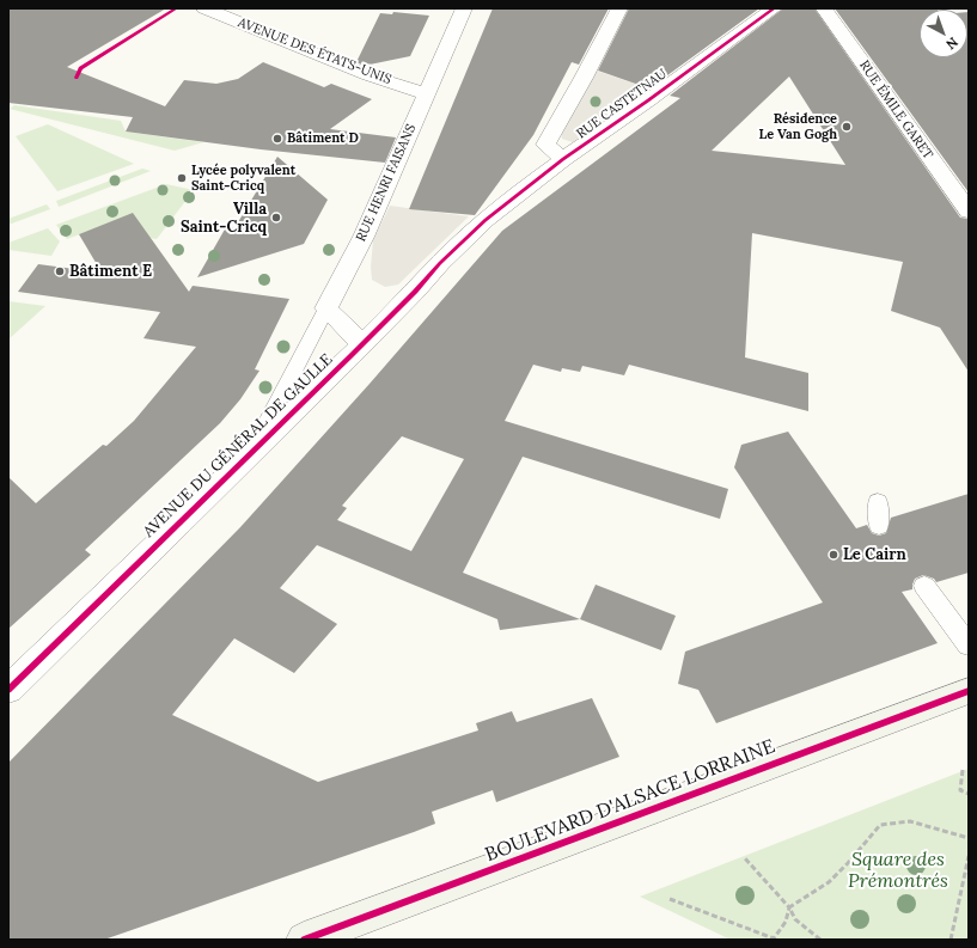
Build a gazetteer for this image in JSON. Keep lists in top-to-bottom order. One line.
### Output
{"streets":{"main road":["BOULEVARD D'ALSACE LORRAINE"],"street":["AVENUE DES ÉTATS-UNIS","RUE CASTETNAU","RUE ÉMILE GARET","RUE HENRI FAISANS","AVENUE DU GÉNÉRAL DE GAULLE"]},"crossings":[["AVENUE DES ÉTATS-UNIS","RUE HENRI FAISANS"],["RUE CASTETNAU","AVENUE DU GÉNÉRAL DE GAULLE"]],"parks":["Square des Prémontrés"],"places":["Résidence Le Van Gogh","Bâtiment D","Lycée polyvalent Saint-Cricq","Villa Saint-Cricq","Bâtiment E","Le Cairn"],"north":"bottom right"}
